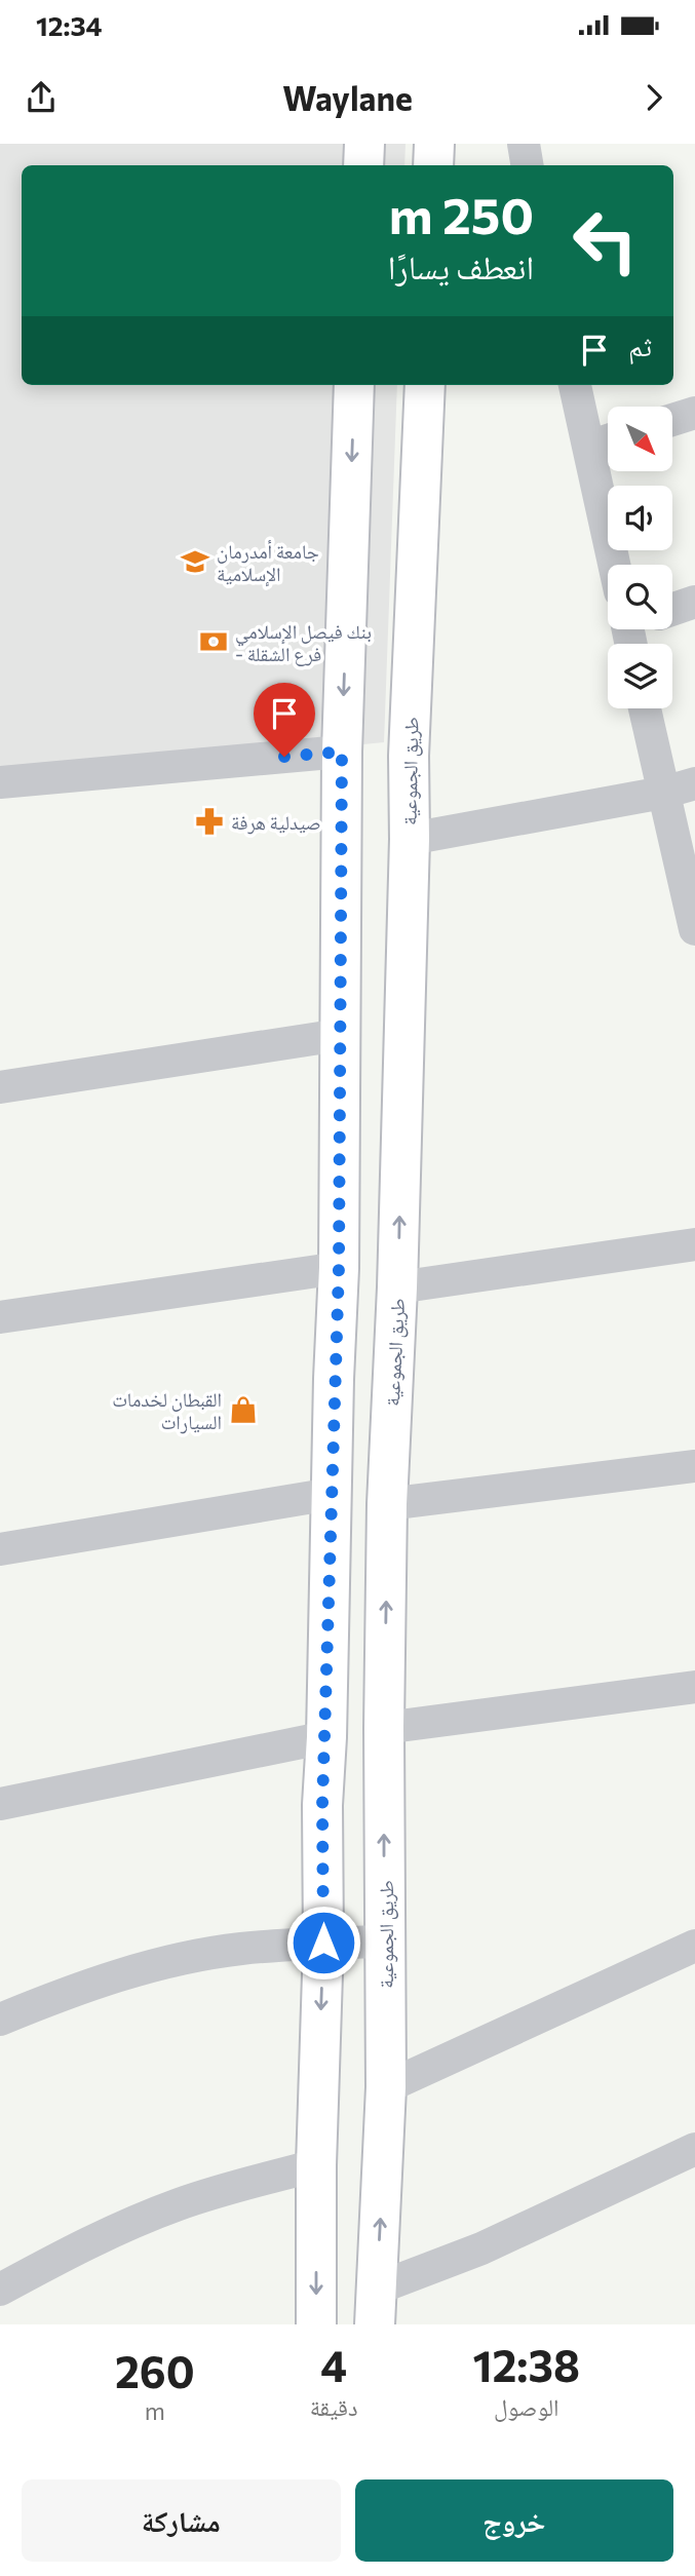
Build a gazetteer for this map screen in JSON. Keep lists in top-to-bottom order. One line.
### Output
{"streets":{"main road":["طريق الجموعية"]},"places":{"school or university":["جامعة أمدرمان الإسلامية"],"bank":["بنك فيصل الإسلامي - فرع الشقلة"],"pharmacy":["صيدلية هرفة"],"shop":["القبطان لخدمات السيارات"]},"north":"bottom right","page":{"status":"12:34","header":"Waylane","turn":["250 m","انعطف يسارًا"],"then":"ثم","eta":["12:38","الوصول","4","دقيقة","260","m"],"buttons":["خروج","مشاركة"]}}
